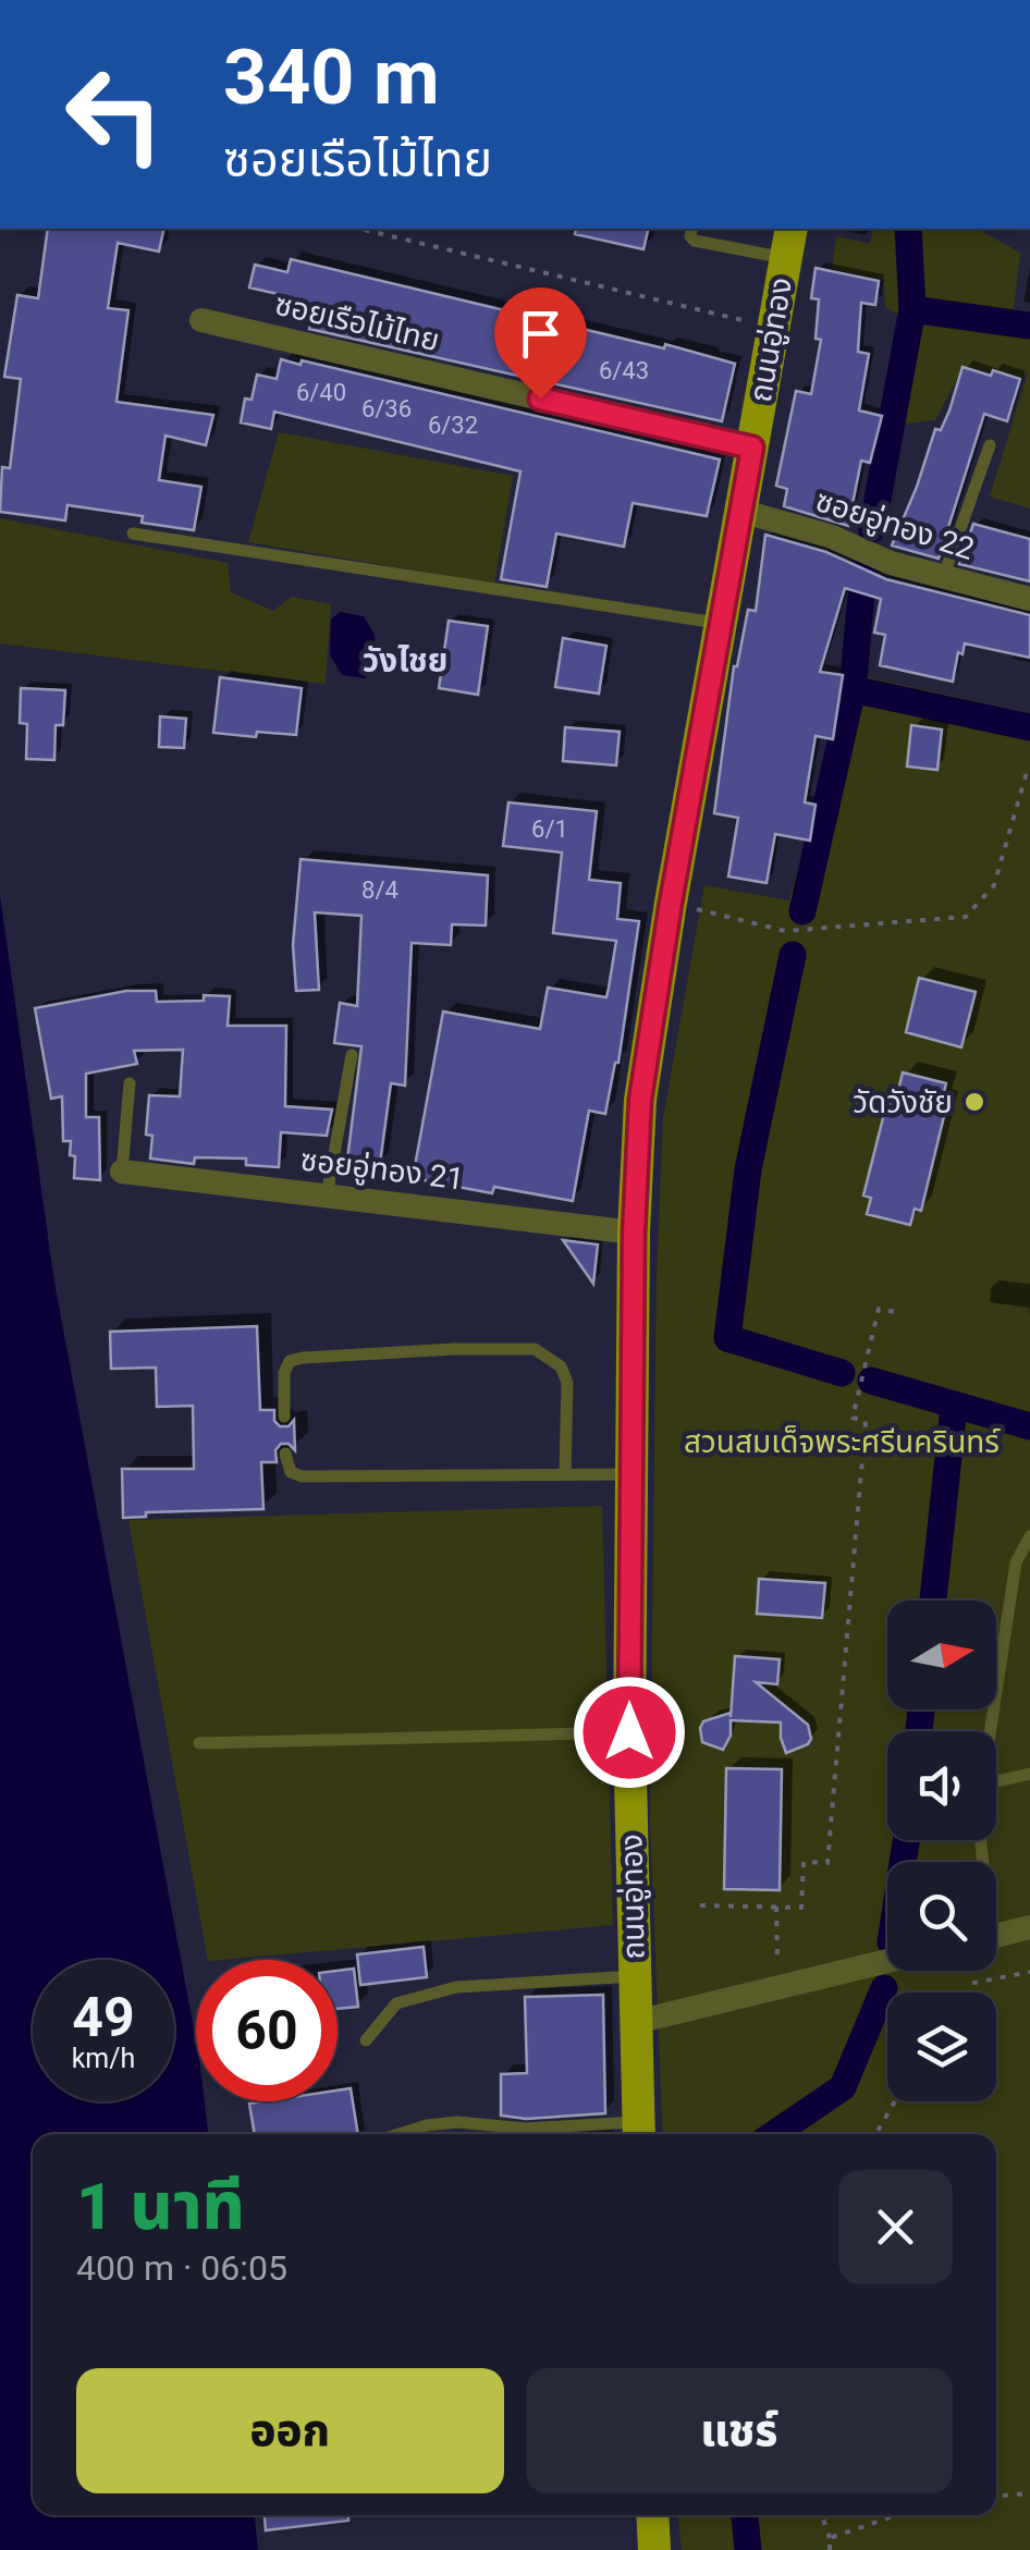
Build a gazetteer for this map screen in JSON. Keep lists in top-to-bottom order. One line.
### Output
{"streets":{"main road":["ถนนอู่ทอง"],"street":["ซอยเรือไม้ไทย","ซอยอู่ทอง 22","ซอยอู่ทอง 21"]},"crossings":[["ซอยเรือไม้ไทย","ถนนอู่ทอง"],["ถนนอู่ทอง","ซอยอู่ทอง 22"],["ถนนอู่ทอง","ซอยอู่ทอง 21"]],"districts":["วังไชย"],"parks":["สวนสมเด็จพระศรีนครินทร์"],"places":["วัดวังชัย"],"house_numbers":["6/43","6/40","6/36","6/32","6/1","8/4"],"north":"right","page":{"turn":["340 m","ซอยเรือไม้ไทย"],"speed":"49 km/h","limit":"60","heading":["1 นาที","400 m · 06:05"],"buttons":["ออก","แชร์"]}}
